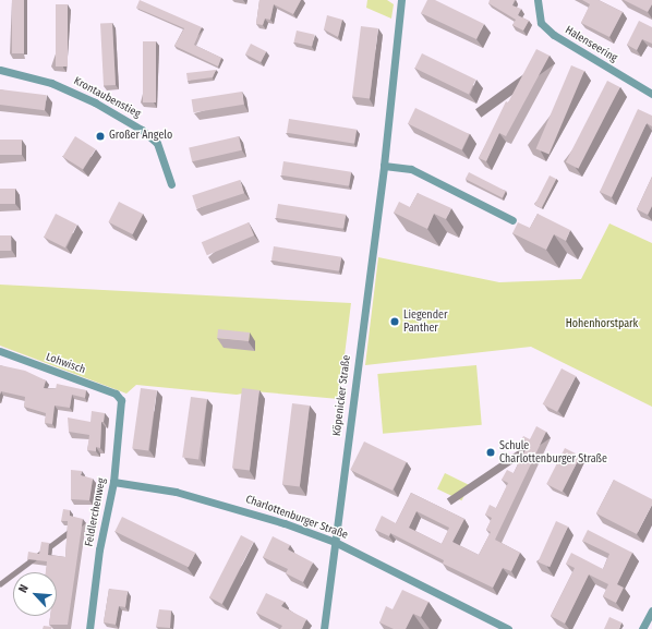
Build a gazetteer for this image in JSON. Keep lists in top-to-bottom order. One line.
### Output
{"streets":{"street":["Halenseering","Krontaubenstieg","Lohwisch","Köpenicker Straße","Feldlerchenweg","Charlottenburger Straße"]},"crossings":[["Lohwisch","Feldlerchenweg"],["Köpenicker Straße","Charlottenburger Straße"],["Feldlerchenweg","Charlottenburger Straße"]],"parks":["Hohenhorstpark"],"places":["Großer Angelo","Liegender Panther","Schule Charlottenburger Straße"],"north":"top left"}
